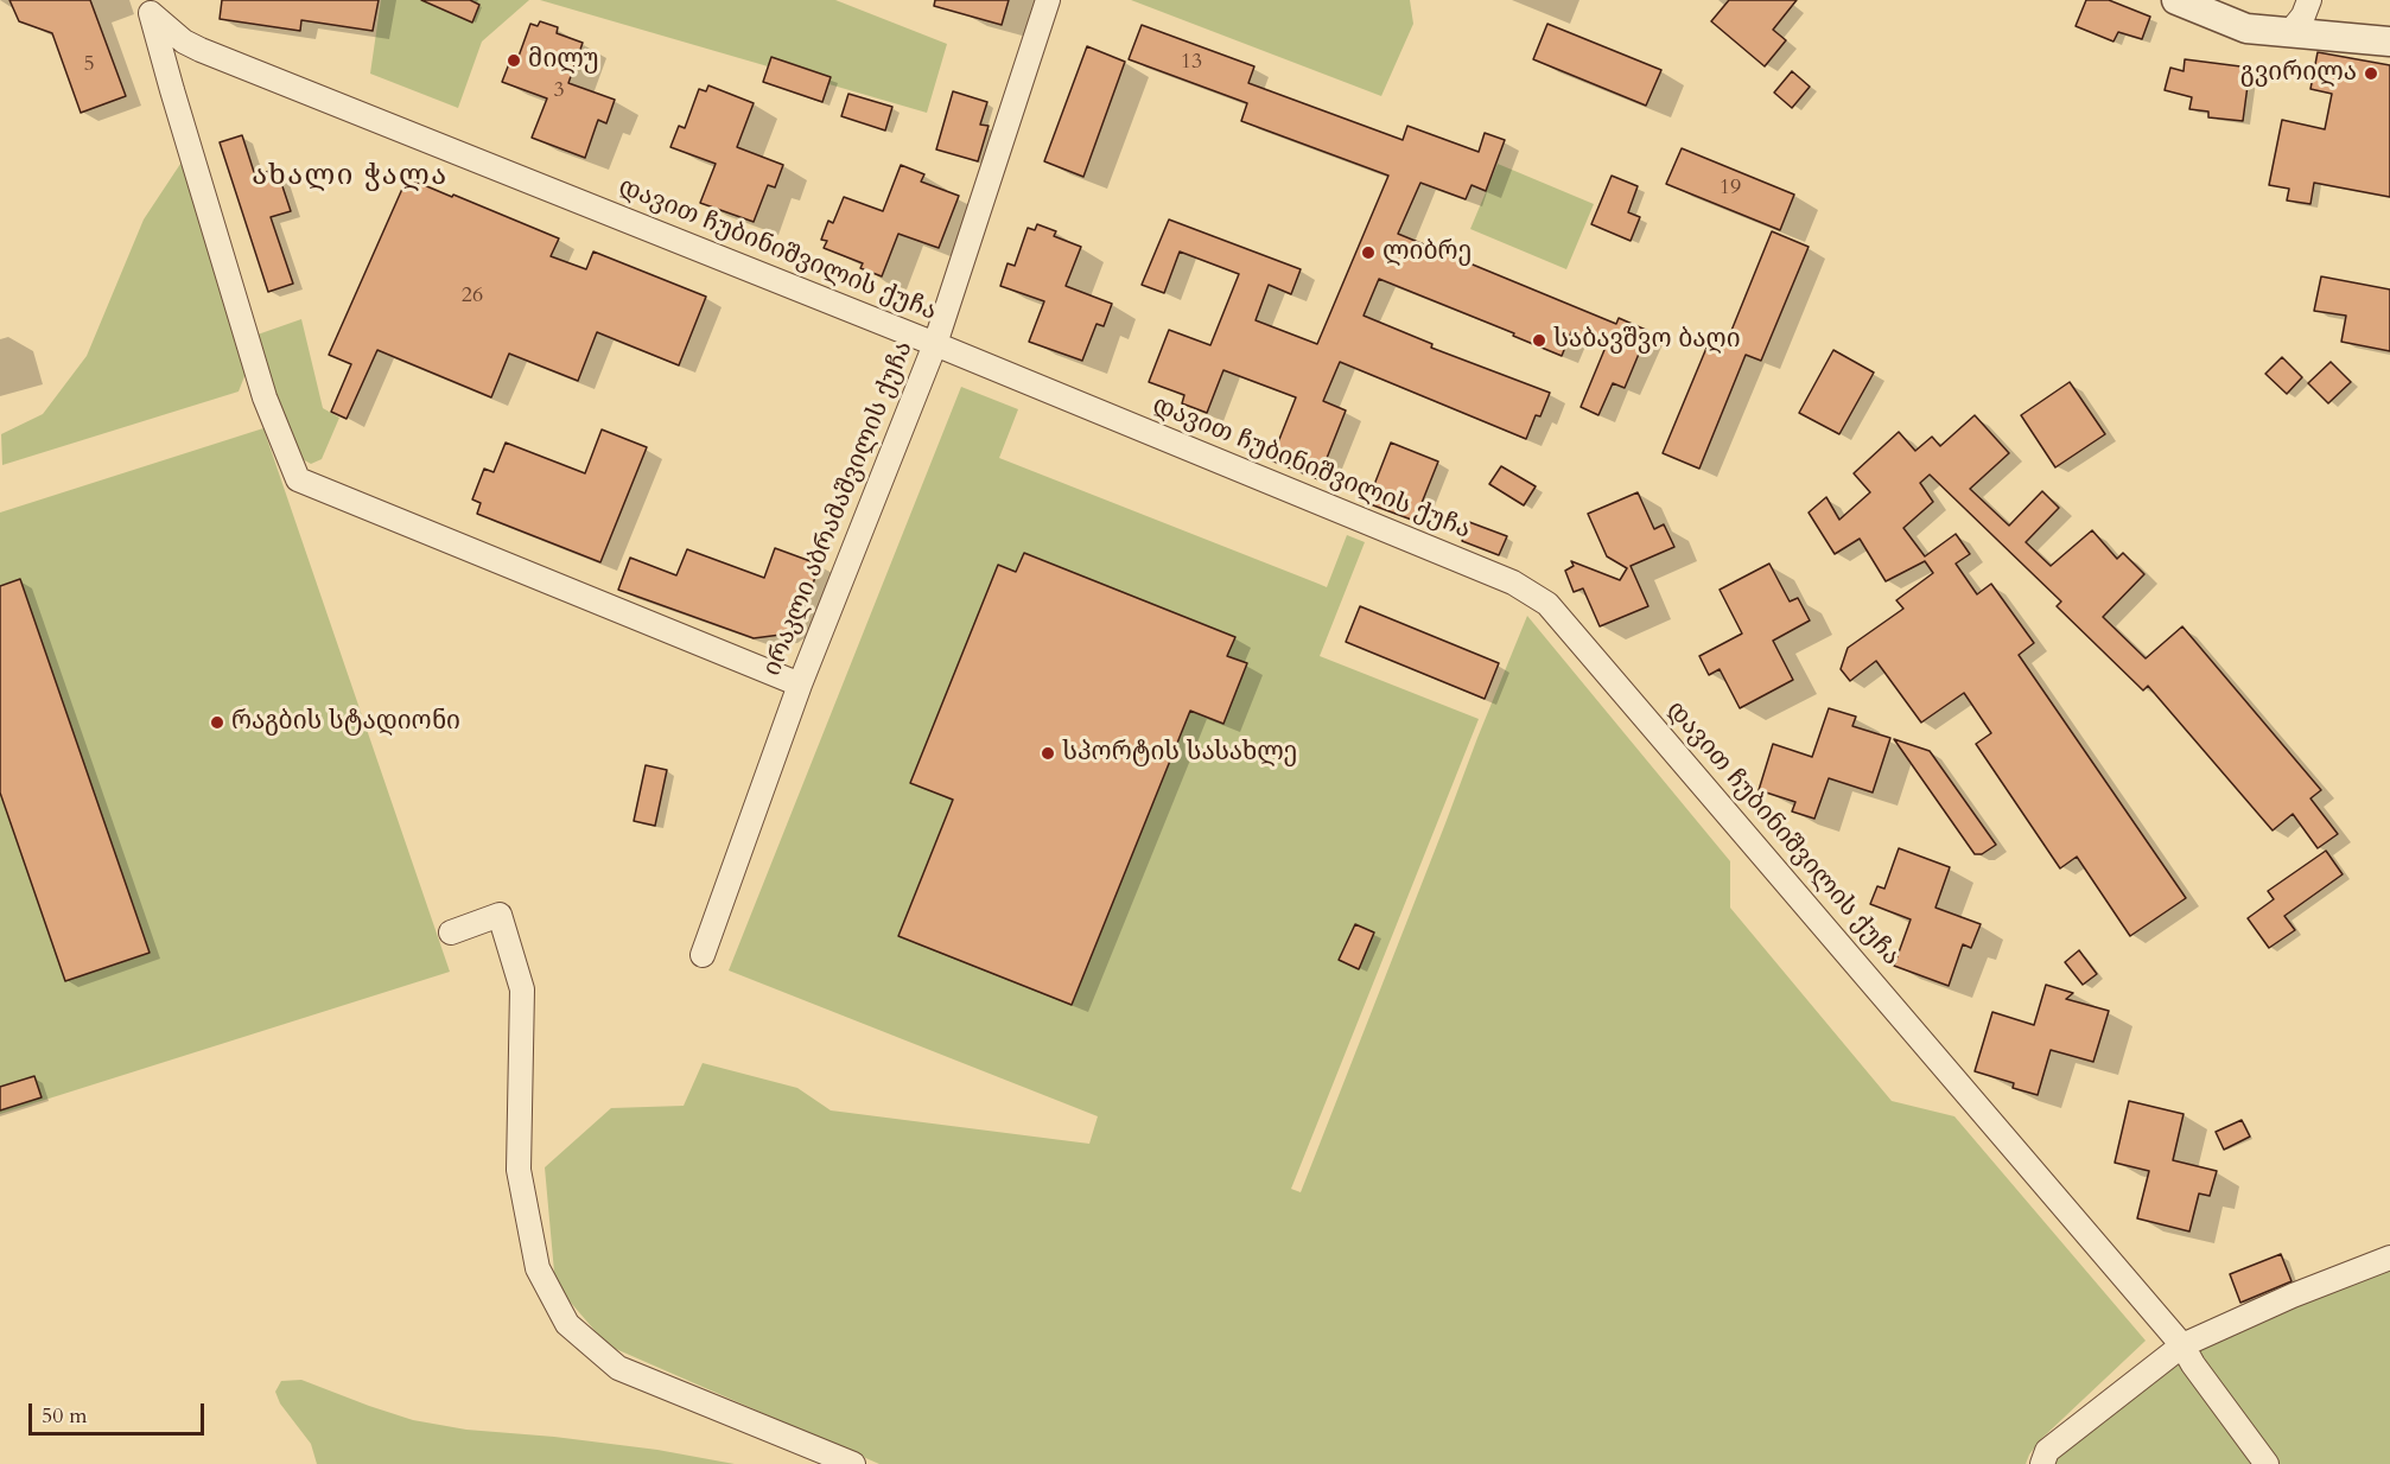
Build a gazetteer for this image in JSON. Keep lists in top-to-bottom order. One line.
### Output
{"streets":{"street":["დავით ჩუბინიშვილის ქუჩა","ირაკლი აბრამაშვილის ქუჩა"]},"crossings":[["დავით ჩუბინიშვილის ქუჩა","ირაკლი აბრამაშვილის ქუჩა"]],"districts":["ახალი ჭალა"],"places":["მილუ","გვირილა","ლიბრე","საბავშვო ბაღი","რაგბის სტადიონი","სპორტის სასახლე"],"house_numbers":["13","5","3","19","26"],"scale_bar":"50 m"}
